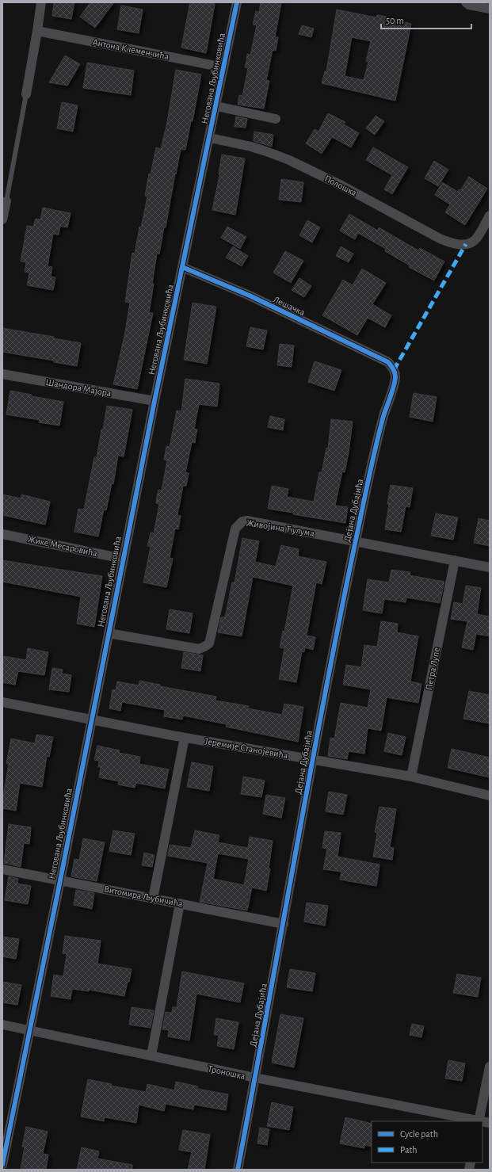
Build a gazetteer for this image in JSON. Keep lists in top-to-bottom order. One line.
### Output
{"streets":{"street":["Антона Клеменчића","Негована Љубинковића","Полошка","Лешачка","Шандора Мајора","Дејана Дубајића","Живојина Ћулума","Жике Месаровића","Петра Лупе","Јеремије Станојевића","Витомира Љубичића","Троношка"]},"crossings":[["Антона Клеменчића","Негована Љубинковића"],["Негована Љубинковића","Полошка"],["Негована Љубинковића","Лешачка"],["Негована Љубинковића","Шандора Мајора"],["Негована Љубинковића","Живојина Ћулума"],["Негована Љубинковића","Жике Месаровића"],["Негована Љубинковића","Јеремије Станојевића"],["Негована Љубинковића","Витомира Љубичића"],["Негована Љубинковића","Троношка"],["Лешачка","Дејана Дубајића"],["Дејана Дубајића","Живојина Ћулума"],["Дејана Дубајића","Јеремије Станојевића"],["Дејана Дубајића","Витомира Љубичића"],["Дејана Дубајића","Троношка"],["Живојина Ћулума","Петра Лупе"],["Петра Лупе","Јеремије Станојевића"]],"legend":["Cycle path","Path"],"scale_bar":"50 m"}
